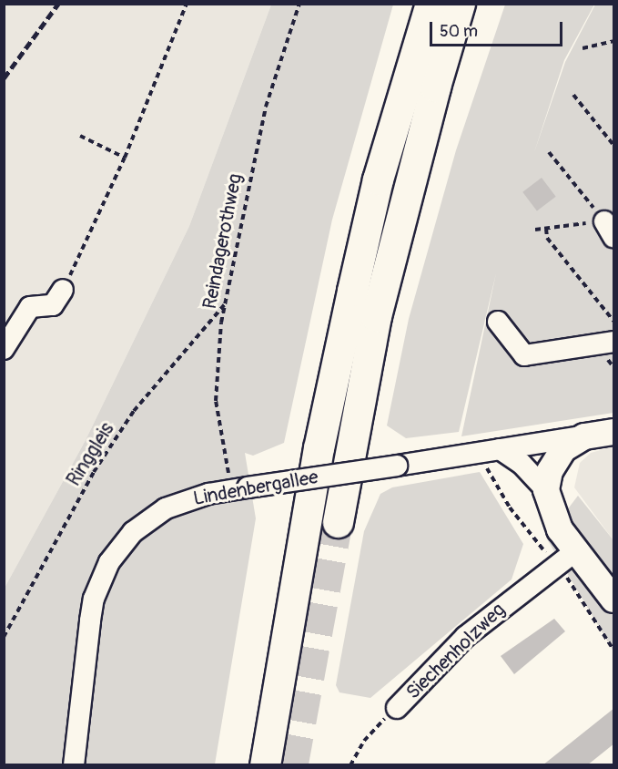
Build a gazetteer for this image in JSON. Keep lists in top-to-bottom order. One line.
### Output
{"streets":{"street":["Lindenbergallee","Siechenholzweg"],"path":["Reindagerothweg","Ringgleis"]},"crossings":[["Reindagerothweg","Ringgleis"],["Reindagerothweg","Lindenbergallee"]],"scale_bar":"50 m"}
